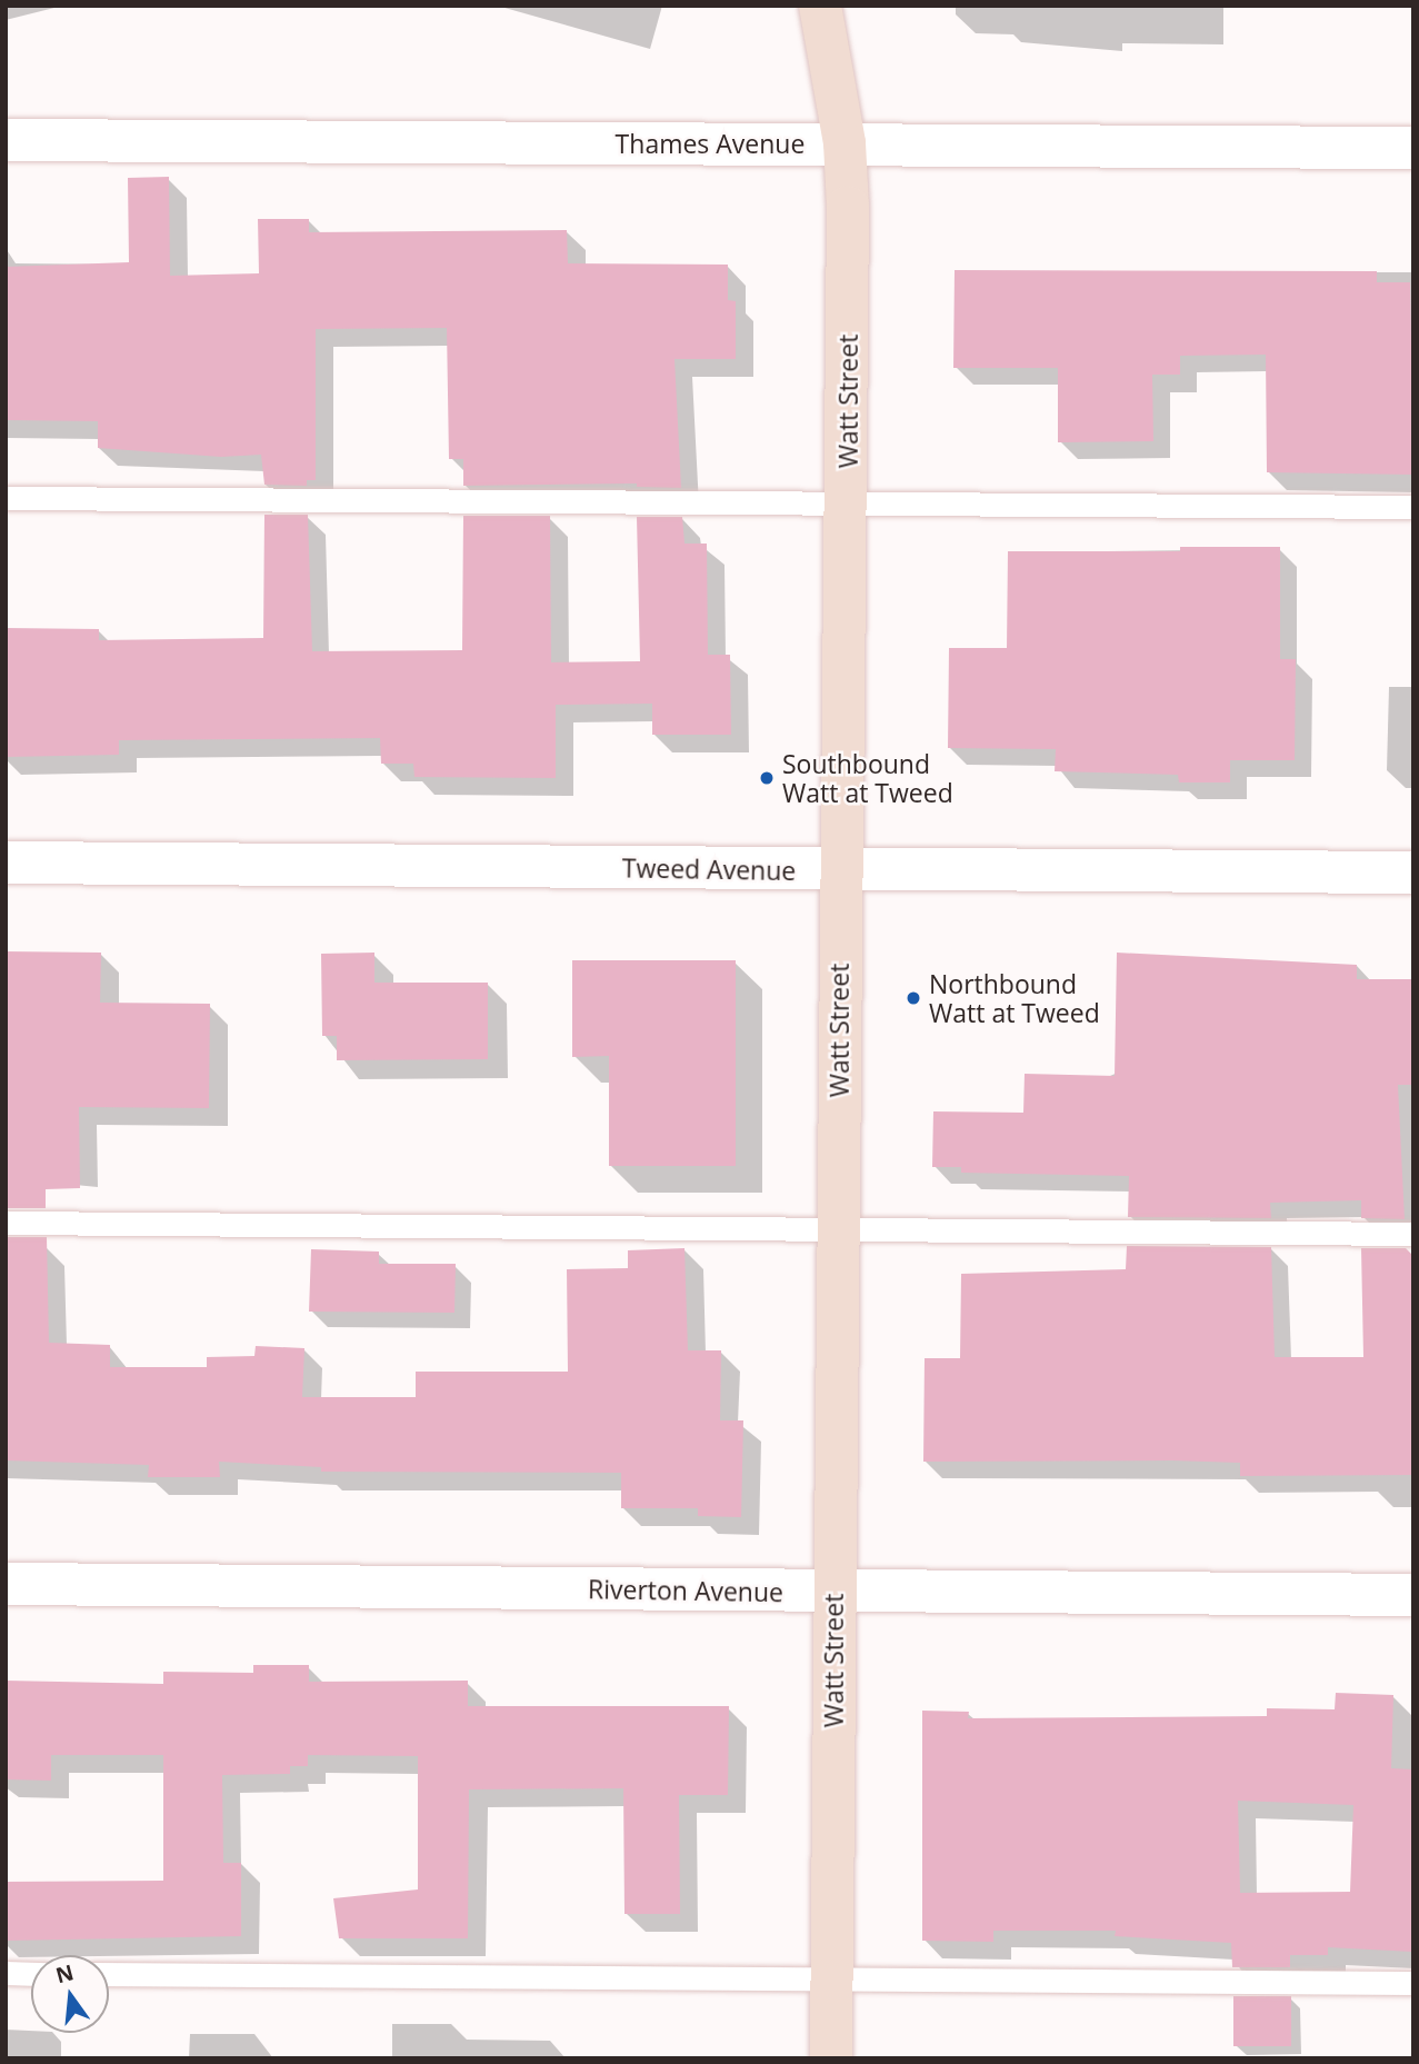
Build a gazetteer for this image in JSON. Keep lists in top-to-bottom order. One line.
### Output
{"streets":{"main road":["Watt Street"],"street":["Thames Avenue","Tweed Avenue","Riverton Avenue"]},"crossings":[["Thames Avenue","Watt Street"],["Watt Street","Tweed Avenue"],["Watt Street","Riverton Avenue"]],"places":["Southbound Watt at Tweed","Northbound Watt at Tweed"],"north":"top"}
